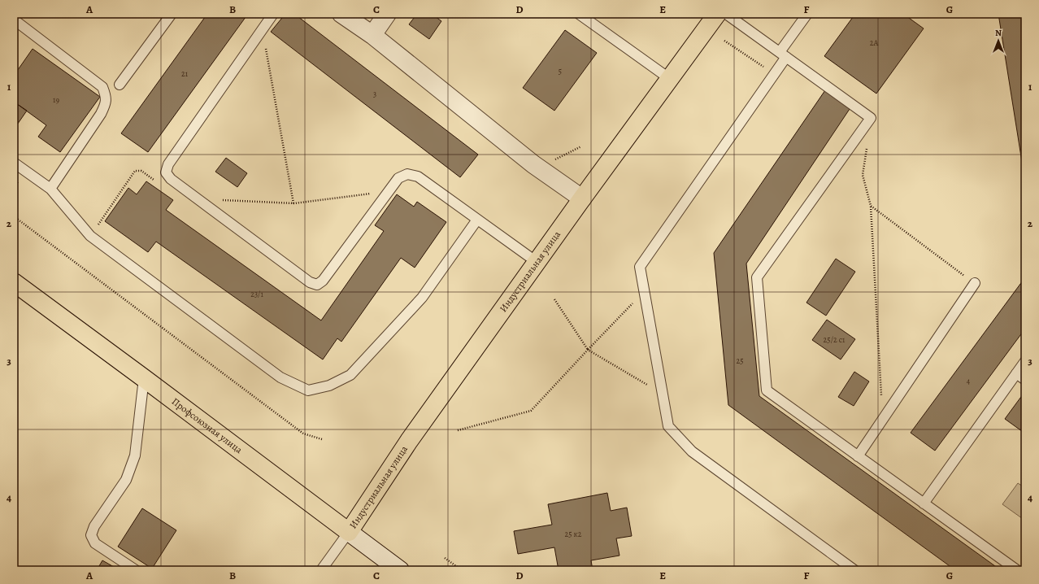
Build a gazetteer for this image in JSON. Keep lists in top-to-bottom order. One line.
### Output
{"streets":{"highway":["Индустриальная улица","Профсоюзная улица"]},"crossings":[["Индустриальная улица","Профсоюзная улица"]],"house_numbers":["2А","5","21","3","19","23/1","25/2 с1","25","4","25 к2"],"north":"top","grid":{"columns":["A","B","C","D","E","F","G"],"rows":["1","2","3","4"]}}
